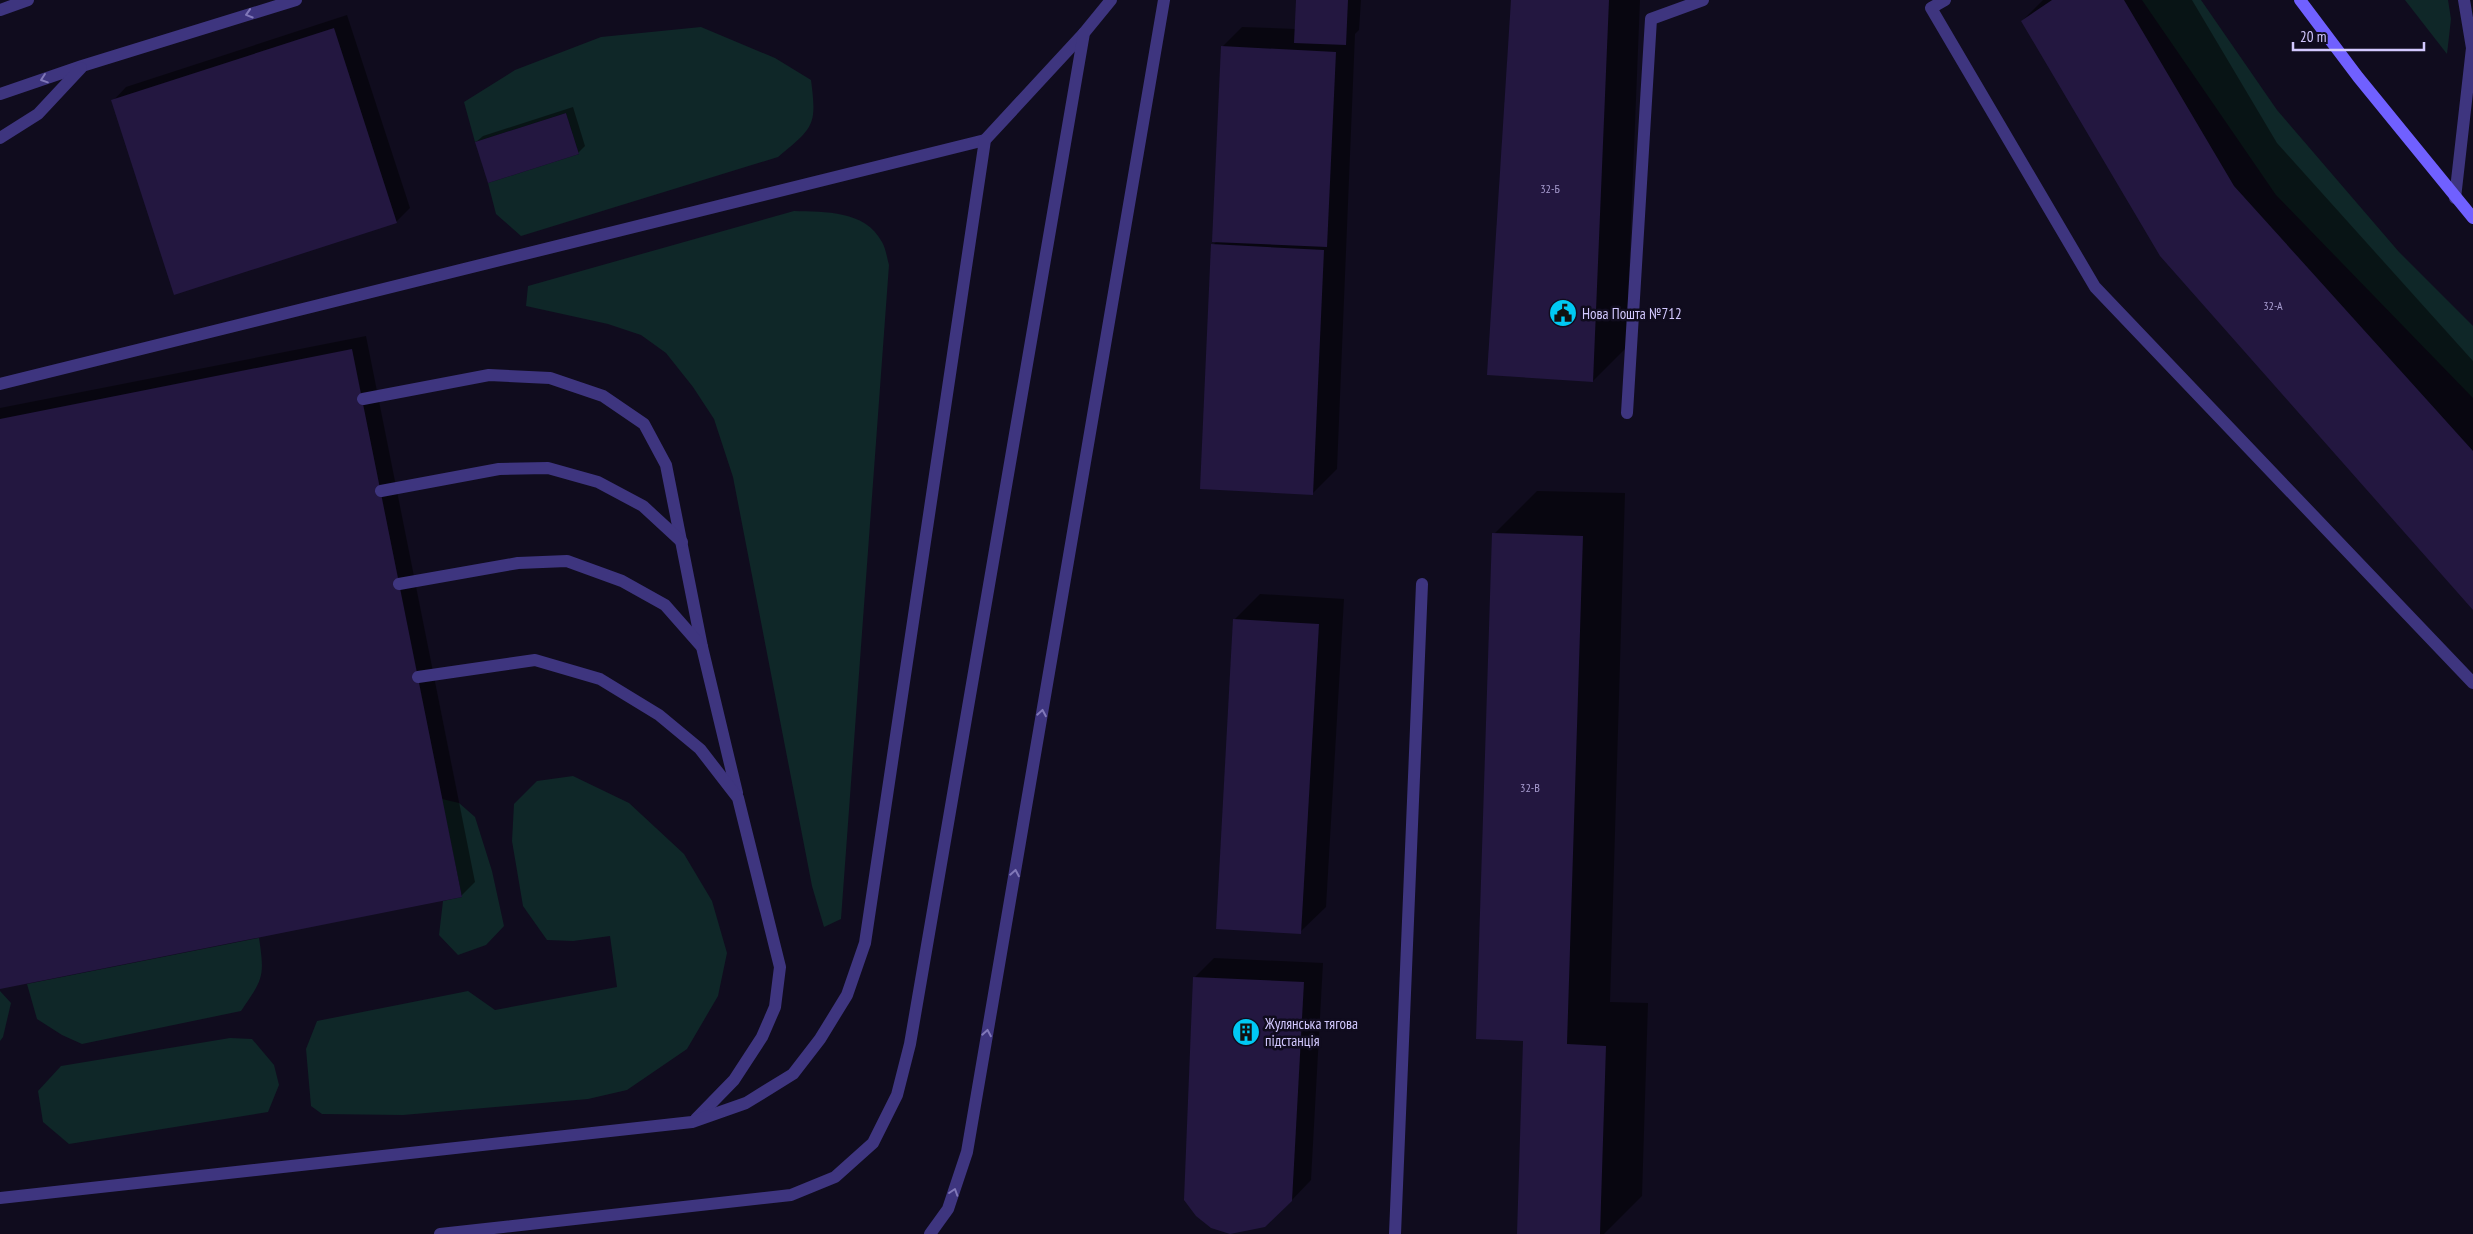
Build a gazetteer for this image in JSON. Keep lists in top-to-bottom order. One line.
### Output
{"places":{"public building":["Нова Пошта №712"],"building":["Жулянська тягова підстанція"]},"house_numbers":["32-Б","32-А","32-В"],"scale_bar":"20 m"}
